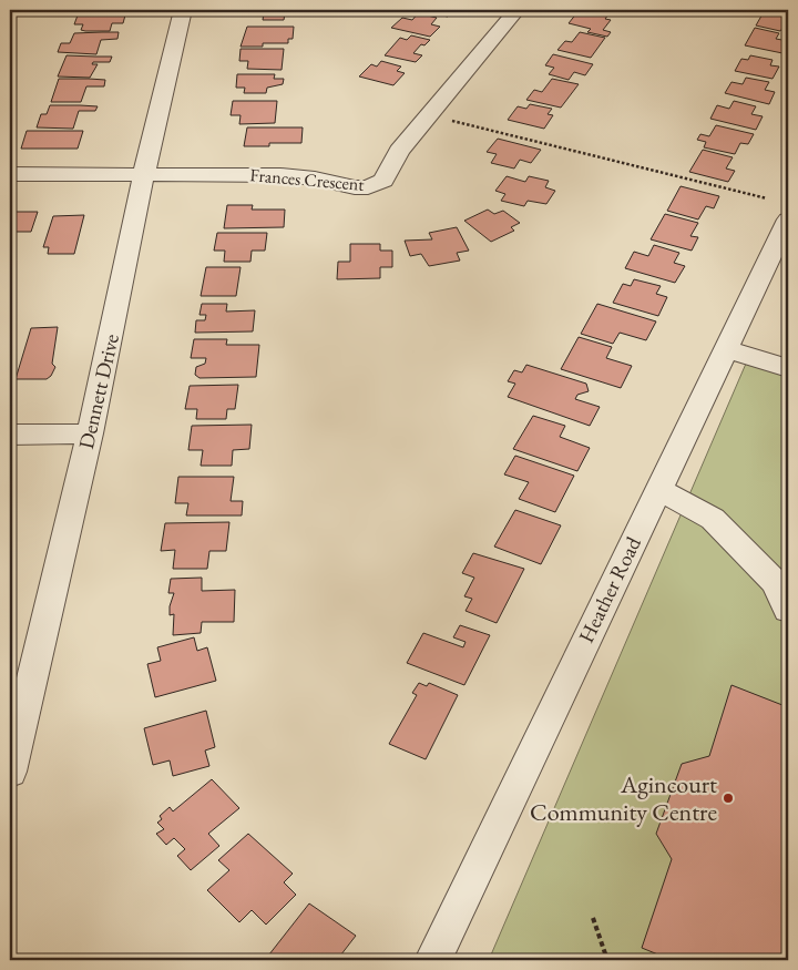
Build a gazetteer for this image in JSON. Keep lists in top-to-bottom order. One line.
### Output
{"streets":{"street":["Frances Crescent","Dennett Drive","Heather Road"]},"crossings":[["Frances Crescent","Dennett Drive"]],"places":["Agincourt Community Centre"]}
